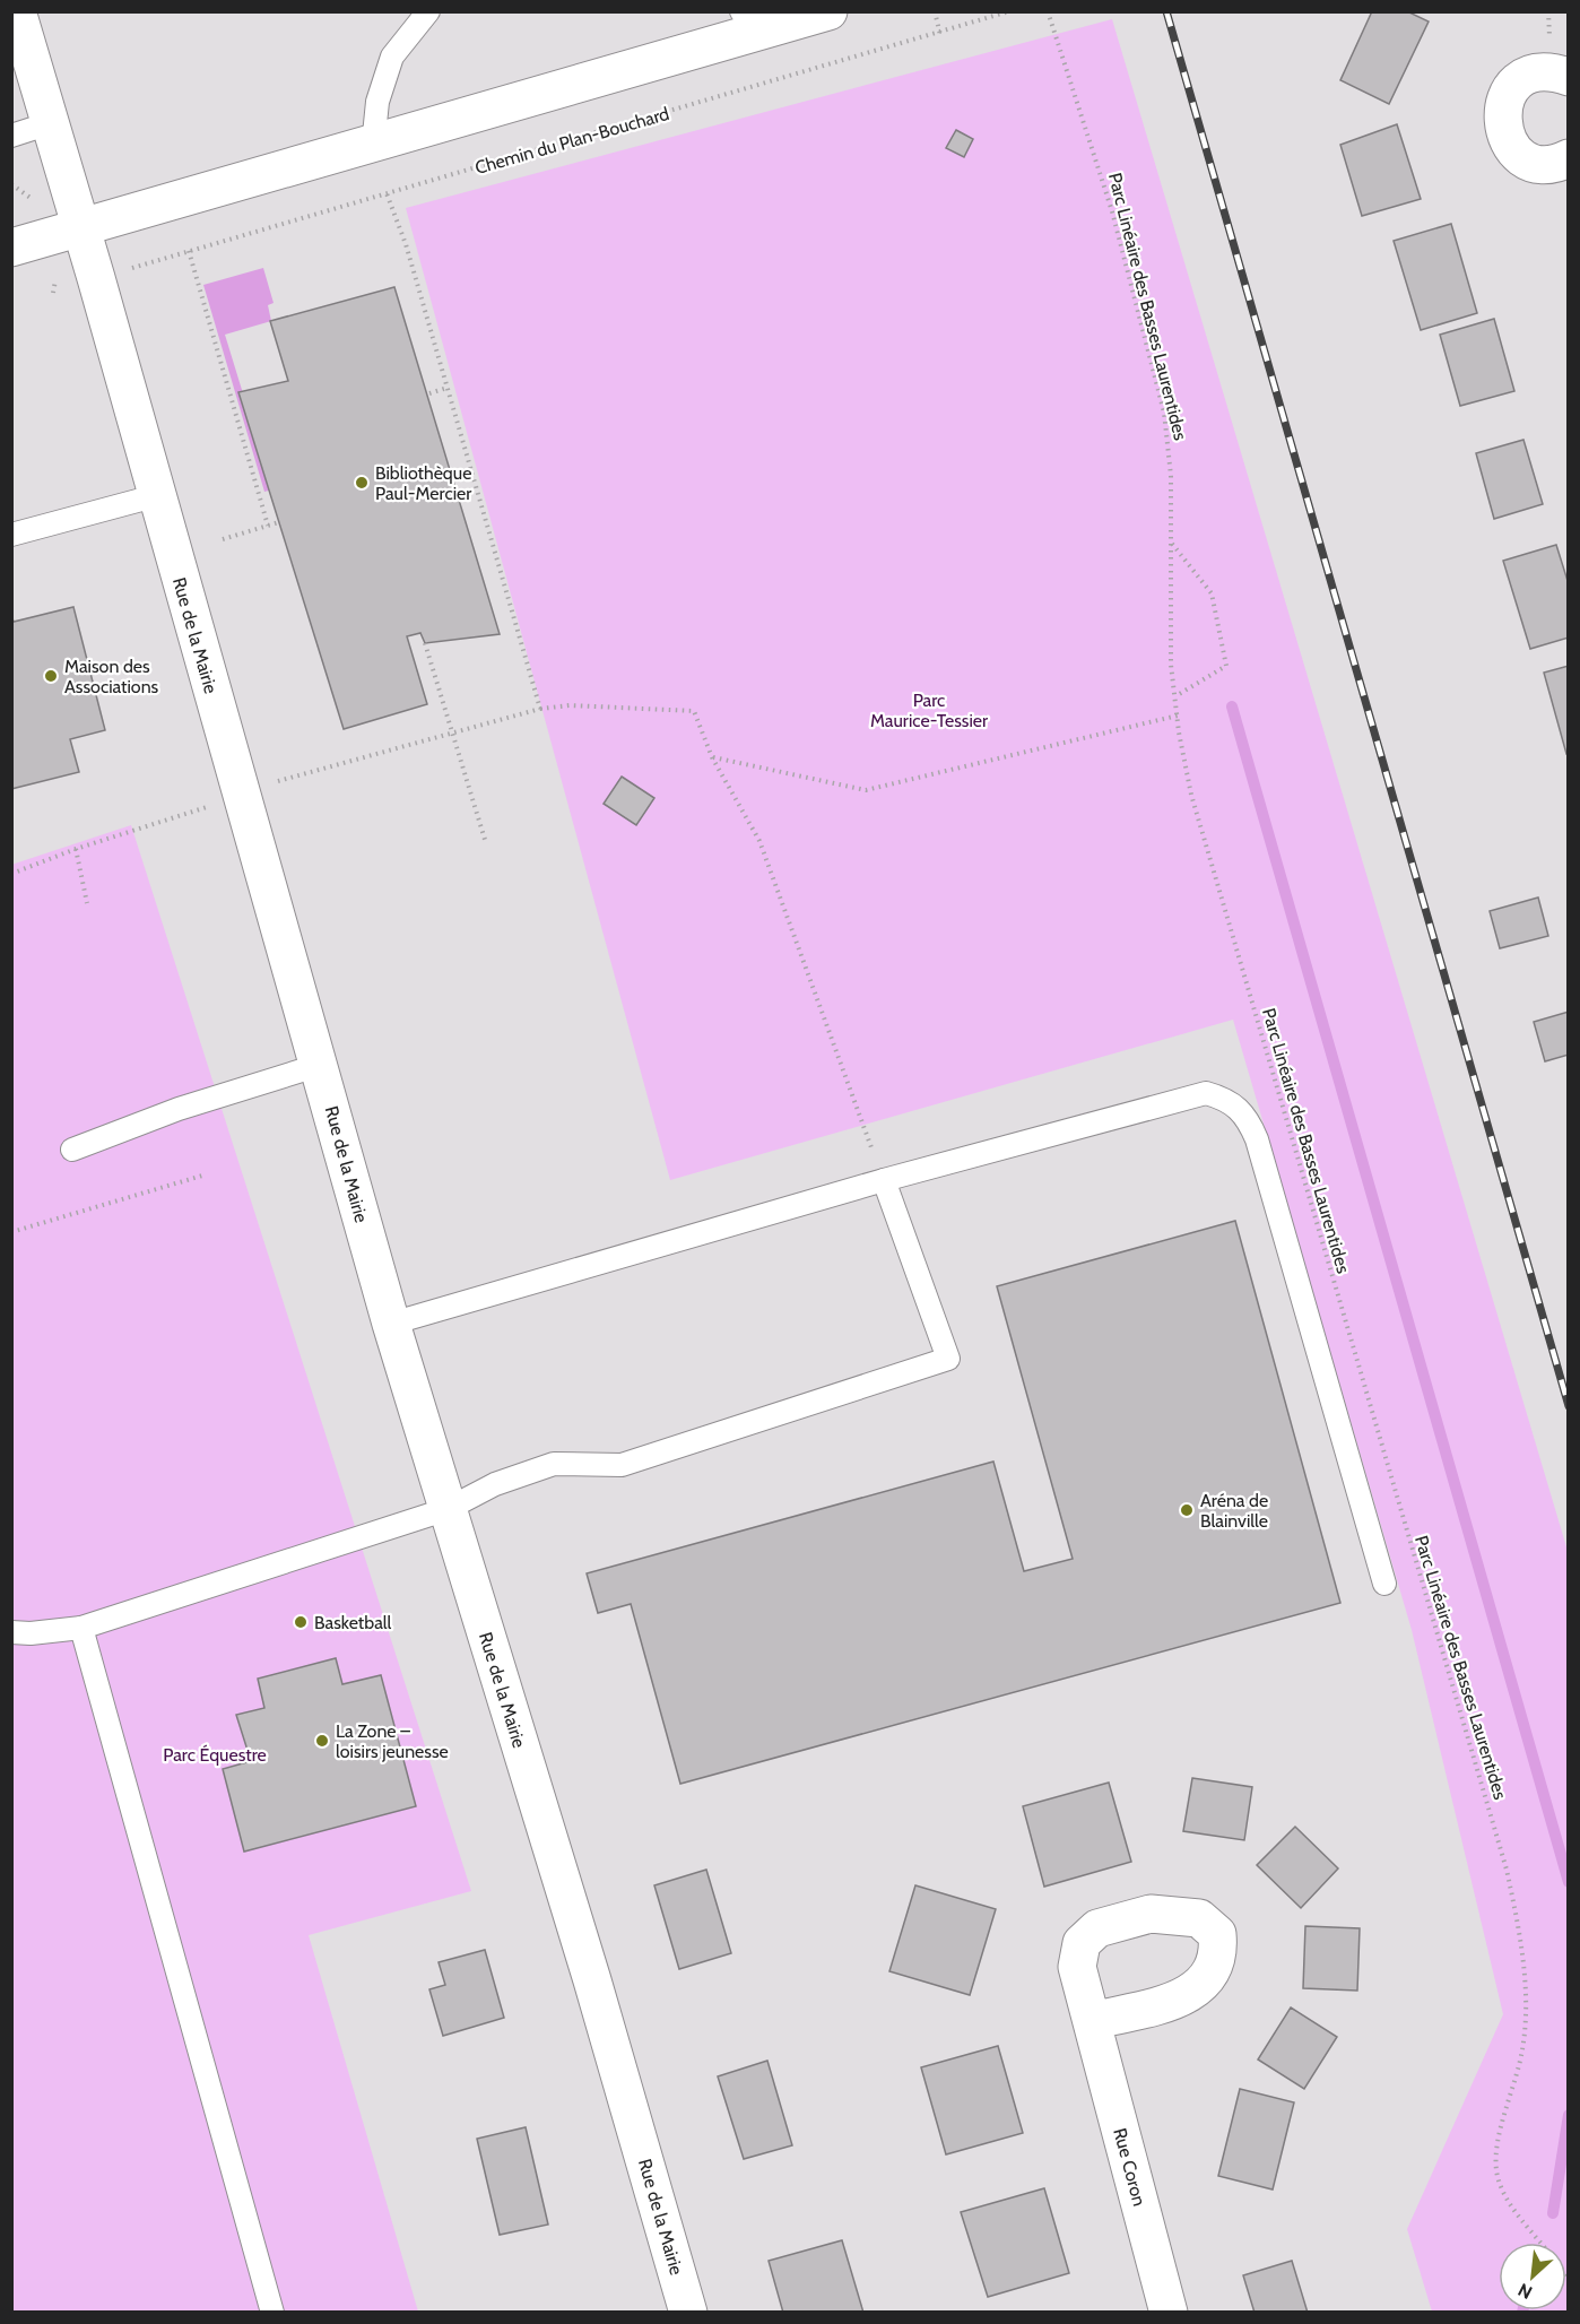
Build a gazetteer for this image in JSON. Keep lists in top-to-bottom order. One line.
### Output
{"streets":{"street":["Rue de la Mairie","Rue Coron"],"path":["Chemin du Plan-Bouchard","Parc Linéaire des Basses Laurentides"]},"parks":["Parc Maurice-Tessier","Parc Équestre"],"places":["Bibliothèque Paul-Mercier","Maison des Associations","Aréna de Blainville","Basketball","La Zone – loisirs jeunesse"],"north":"bottom left"}
